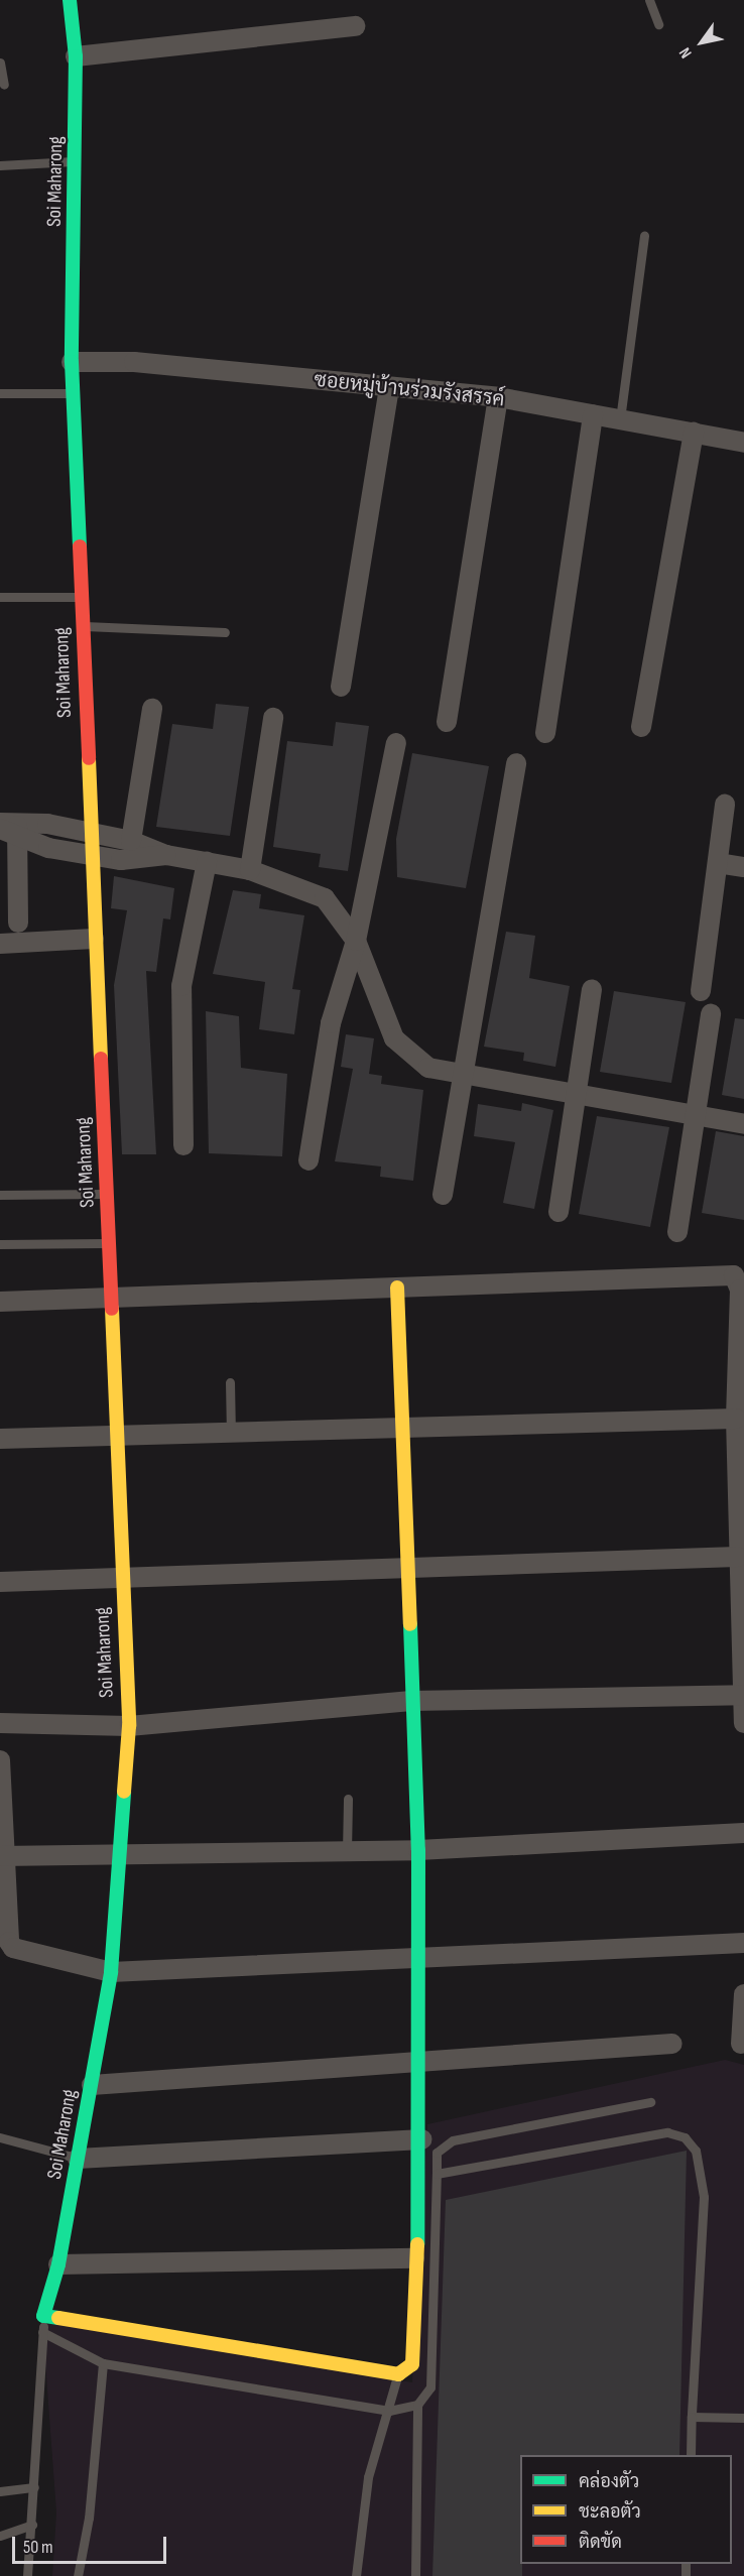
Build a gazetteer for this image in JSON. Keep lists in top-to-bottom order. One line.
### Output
{"streets":{"street":["Soi Maharong","ซอยหมู่บ้านร่วมรังสรรค์"]},"crossings":[["Soi Maharong","ซอยหมู่บ้านร่วมรังสรรค์"]],"legend":["คล่องตัว","ชะลอตัว","ติดขัด"],"scale_bar":"50 m","north":"bottom left"}
